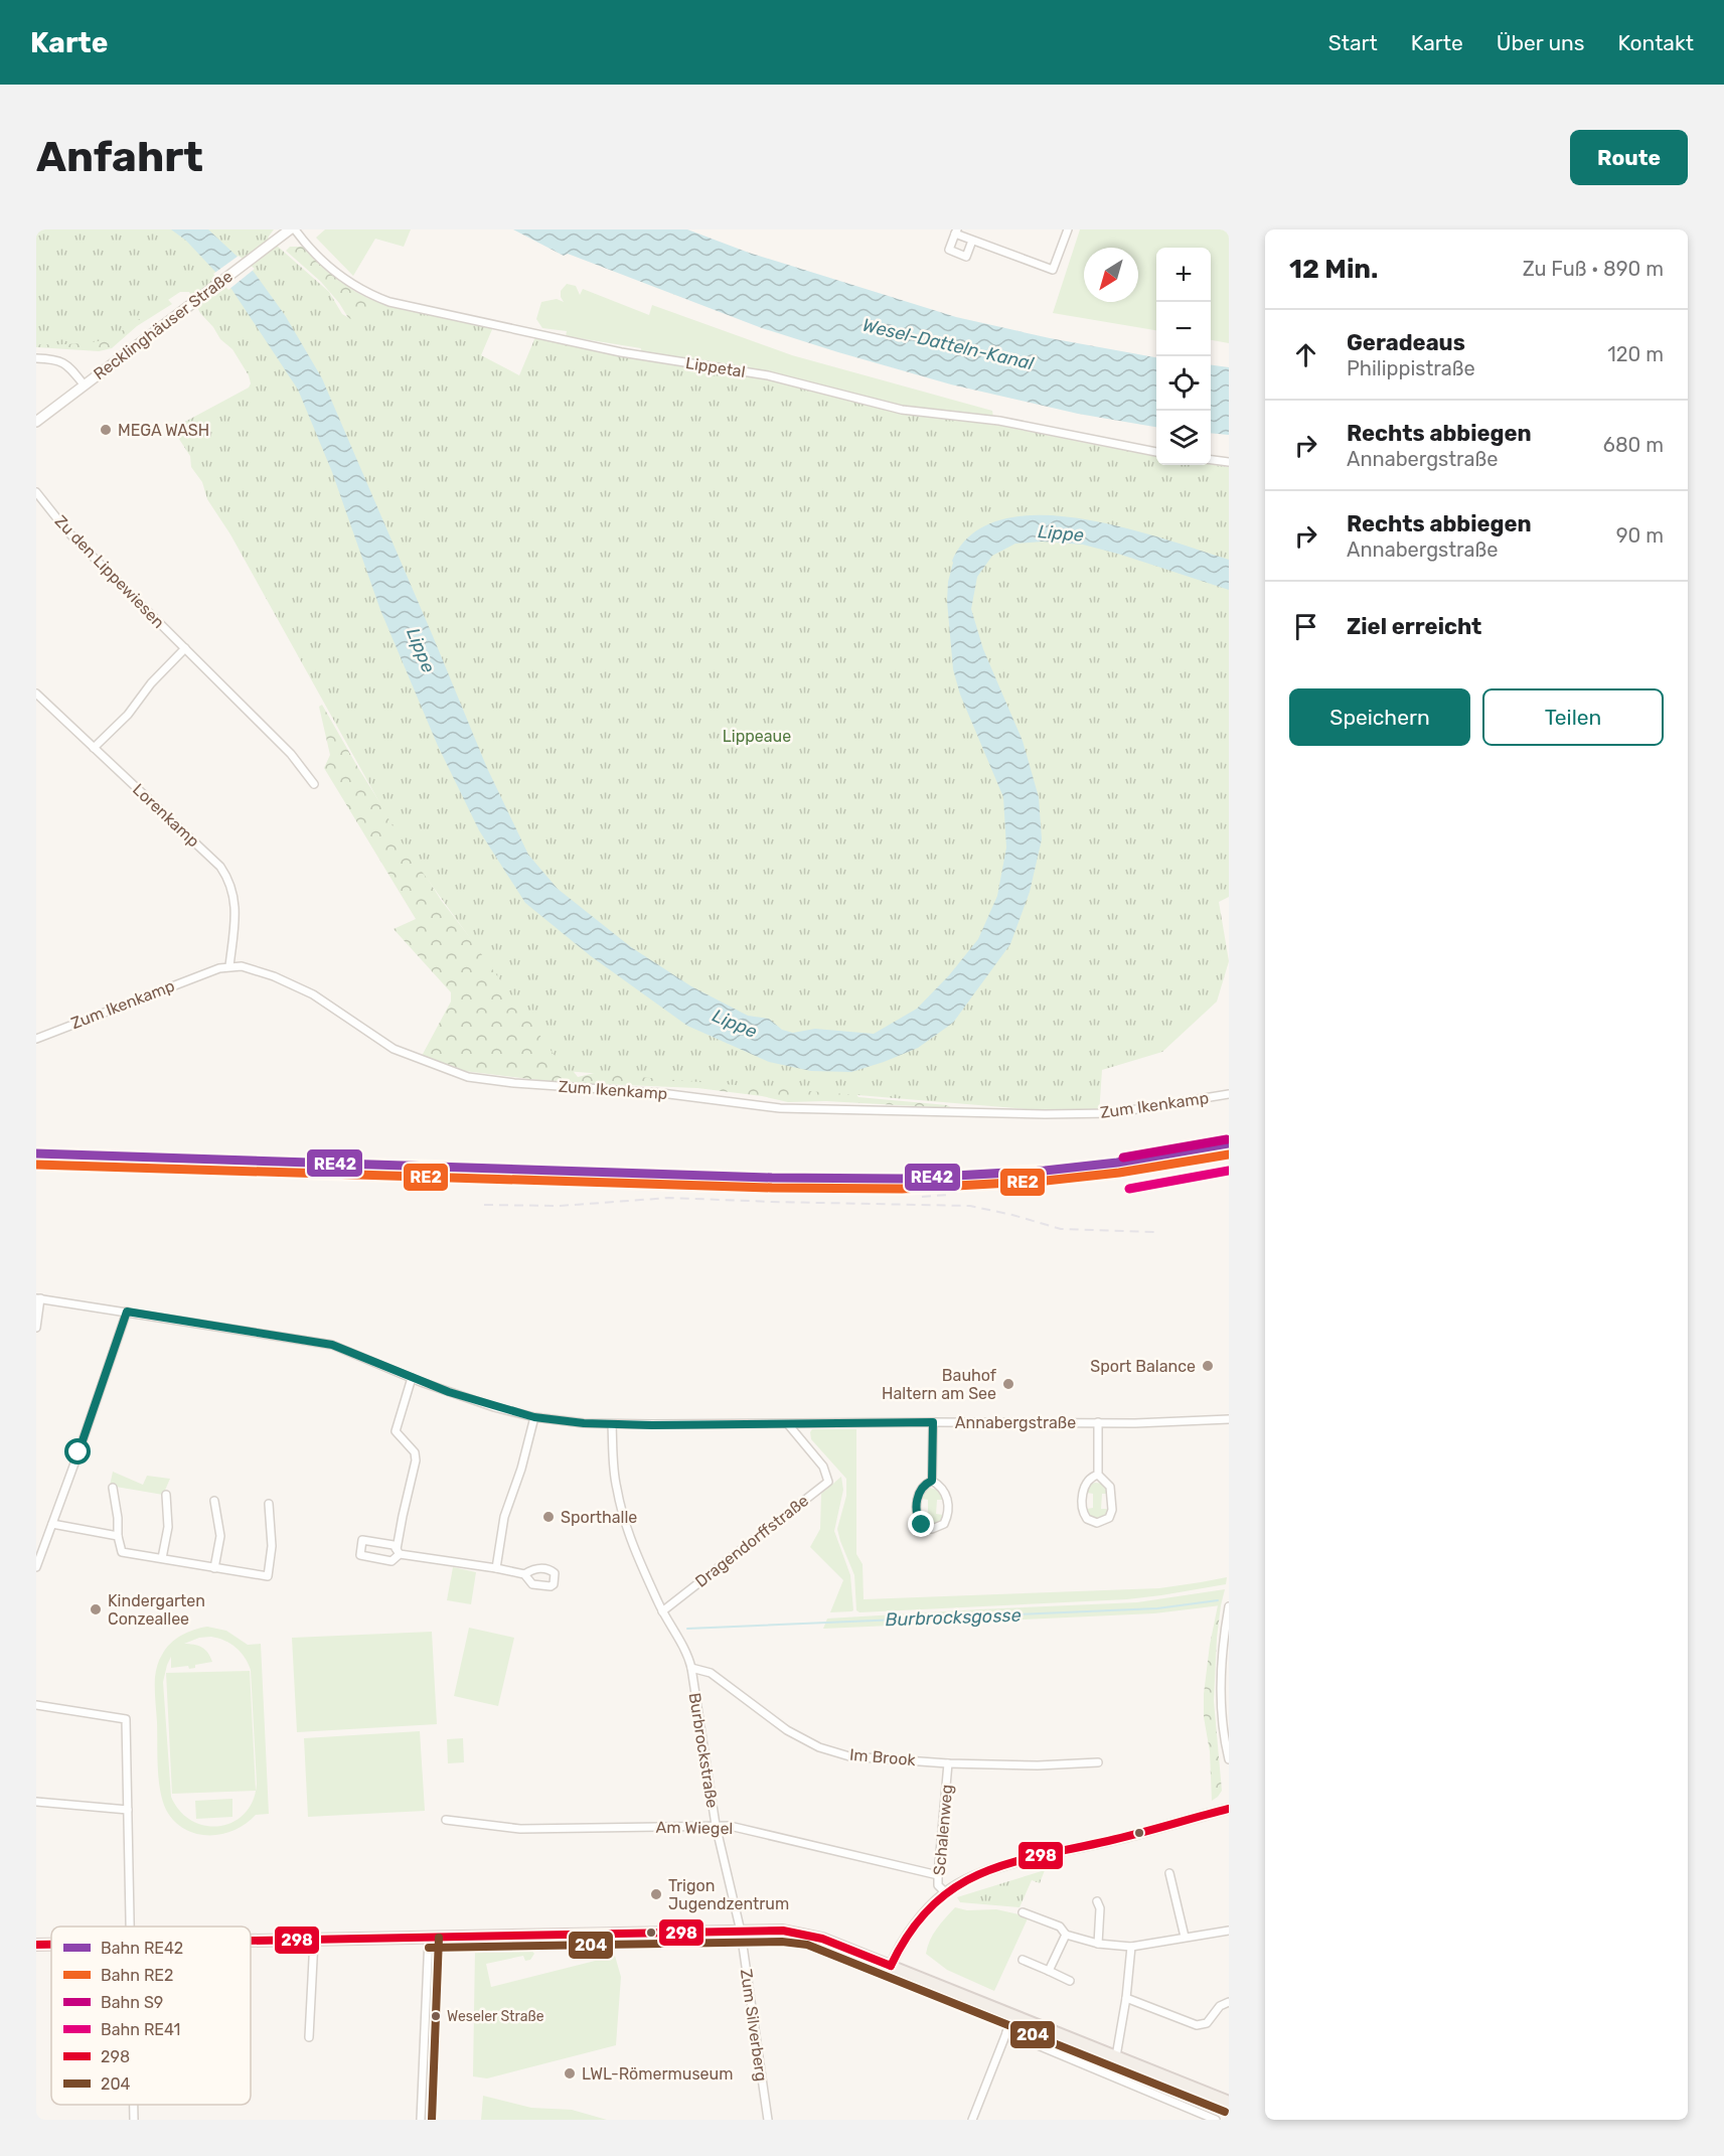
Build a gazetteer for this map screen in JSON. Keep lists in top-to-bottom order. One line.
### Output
{"streets":{"main road":["Recklinghäuser Straße"],"street":["Lippetal","Zu den Lippewiesen","Lorenkamp","Zum Ikenkamp","Annabergstraße","Dragendorffstraße","Burbrockstraße","Im Brook","Am Wiegel","Schalenweg","Zum Silverberg"]},"crossings":[["Lorenkamp","Zum Ikenkamp"],["Annabergstraße","Dragendorffstraße"],["Annabergstraße","Burbrockstraße"],["Dragendorffstraße","Burbrockstraße"],["Burbrockstraße","Im Brook"],["Burbrockstraße","Am Wiegel"],["Burbrockstraße","Zum Silverberg"],["Im Brook","Schalenweg"],["Am Wiegel","Schalenweg"]],"water":["Wesel-Datteln-Kanal","Lippe","Burbrocksgosse"],"parks":["Lippeaue"],"places":["MEGA WASH","Sport Balance","Bauhof Haltern am See","Sporthalle","Kindergarten Conzeallee","Trigon Jugendzentrum","Weseler Straße","LWL-Römermuseum"],"lines":["rail line S9","rail line RE42","rail line RE2","rail line RE41","transit line 298","transit line 204"],"legend":["Bahn RE42","Bahn RE2","Bahn S9","Bahn RE41","298","204"],"north":"bottom left","page":{"header":"Karte","nav":["Start","Karte","Über uns","Kontakt"],"buttons":["Route",["Speichern","Teilen"]],"title":"Anfahrt","heading":["12 Min.","Zu Fuß · 890 m"],"map_buttons":["+","−"],"list":[["Geradeaus","Philippistraße","120 m"],["Rechts abbiegen","Annabergstraße","680 m"],["Rechts abbiegen","Annabergstraße","90 m"],"Ziel erreicht"]}}
